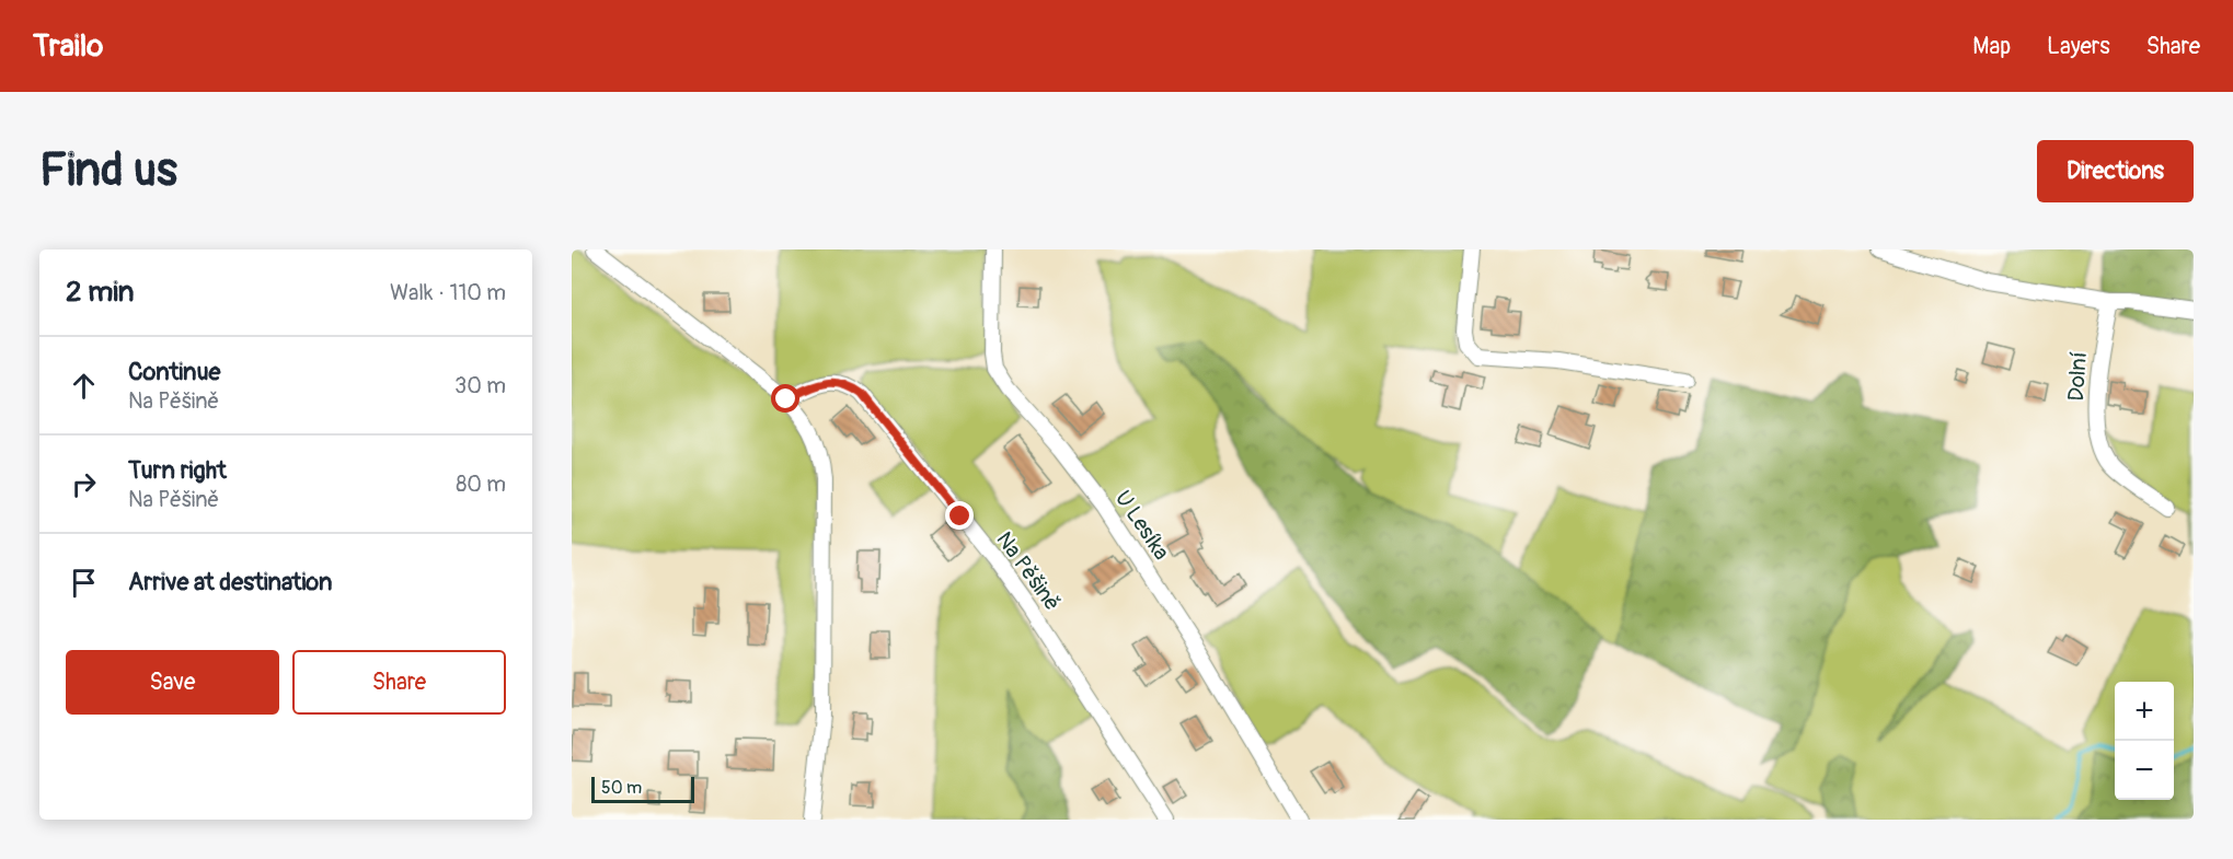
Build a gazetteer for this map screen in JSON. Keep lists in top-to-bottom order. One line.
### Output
{"streets":{"street":["Dolní","U Lesíka","Na Pěšině"]},"scale_bar":"50 m","page":{"header":"Trailo","nav":["Map","Layers","Share"],"buttons":["Directions",["Save","Share"]],"title":"Find us","heading":["2 min","Walk · 110 m"],"list":[["Continue","Na Pěšině","30 m"],["Turn right","Na Pěšině","80 m"],"Arrive at destination"],"map_buttons":["+","−"],"scale":"50 m"}}
